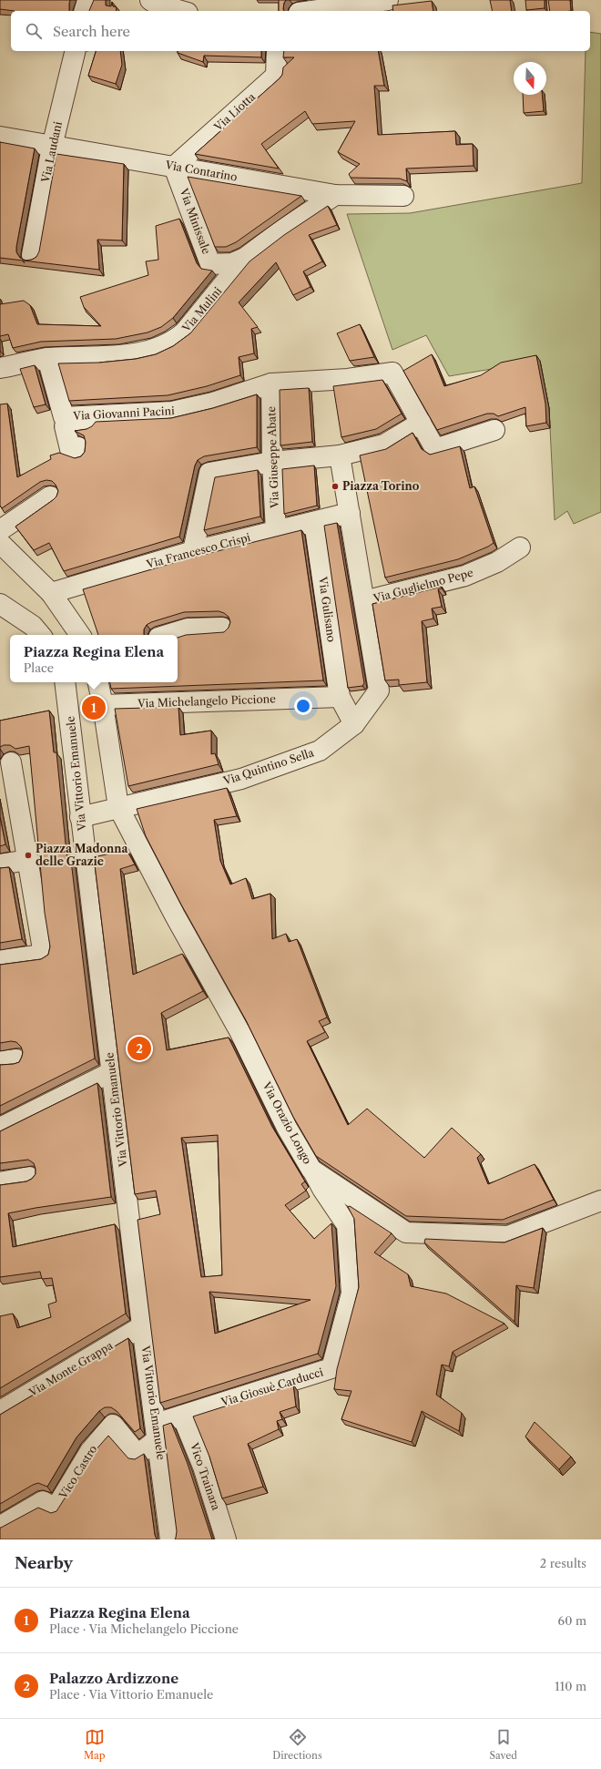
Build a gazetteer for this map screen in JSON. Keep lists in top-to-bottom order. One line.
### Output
{"streets":{"street":["Via Liotta","Via Laudani","Via Contarino","Via Minissale","Via Mulini","Via Giovanni Pacini","Via Giuseppe Abate","Via Francesco Crispi","Via Guglielmo Pepe","Via Gulisano","Via Michelangelo Piccione","Via Quintino Sella","Via Vittorio Emanuele","Via Orazio Longo","Via Monte Grappa","Via Giosuè Carducci","Vico Castro","Vico Trainara"]},"crossings":[["Via Liotta","Via Contarino"],["Via Liotta","Via Minissale"],["Via Laudani","Via Contarino"],["Via Contarino","Via Minissale"],["Via Contarino","Via Mulini"],["Via Minissale","Via Mulini"],["Via Mulini","Via Giovanni Pacini"],["Via Giovanni Pacini","Via Giuseppe Abate"],["Via Giuseppe Abate","Via Francesco Crispi"],["Via Francesco Crispi","Via Gulisano"],["Via Francesco Crispi","Via Quintino Sella"],["Via Guglielmo Pepe","Via Quintino Sella"],["Via Gulisano","Via Michelangelo Piccione"],["Via Gulisano","Via Quintino Sella"],["Via Michelangelo Piccione","Via Orazio Longo"],["Via Quintino Sella","Via Vittorio Emanuele"],["Via Quintino Sella","Via Orazio Longo"],["Via Vittorio Emanuele","Via Monte Grappa"],["Via Vittorio Emanuele","Via Giosuè Carducci"],["Via Vittorio Emanuele","Vico Castro"],["Via Orazio Longo","Via Giosuè Carducci"],["Via Giosuè Carducci","Vico Castro"],["Via Giosuè Carducci","Vico Trainara"]],"places":["Piazza Torino","Piazza Madonna delle Grazie"],"north":"bottom","page":{"search":"Search here","popup":["Piazza Regina Elena","Place"],"pins":["1","2"],"heading":["Nearby","2 results"],"list":[{"mark":"1","name":"Piazza Regina Elena","note":"Place · Via Michelangelo Piccione","value":"60 m"},{"mark":"2","name":"Palazzo Ardizzone","note":"Place · Via Vittorio Emanuele","value":"110 m"}],"nav":["Map","Directions","Saved"]}}
